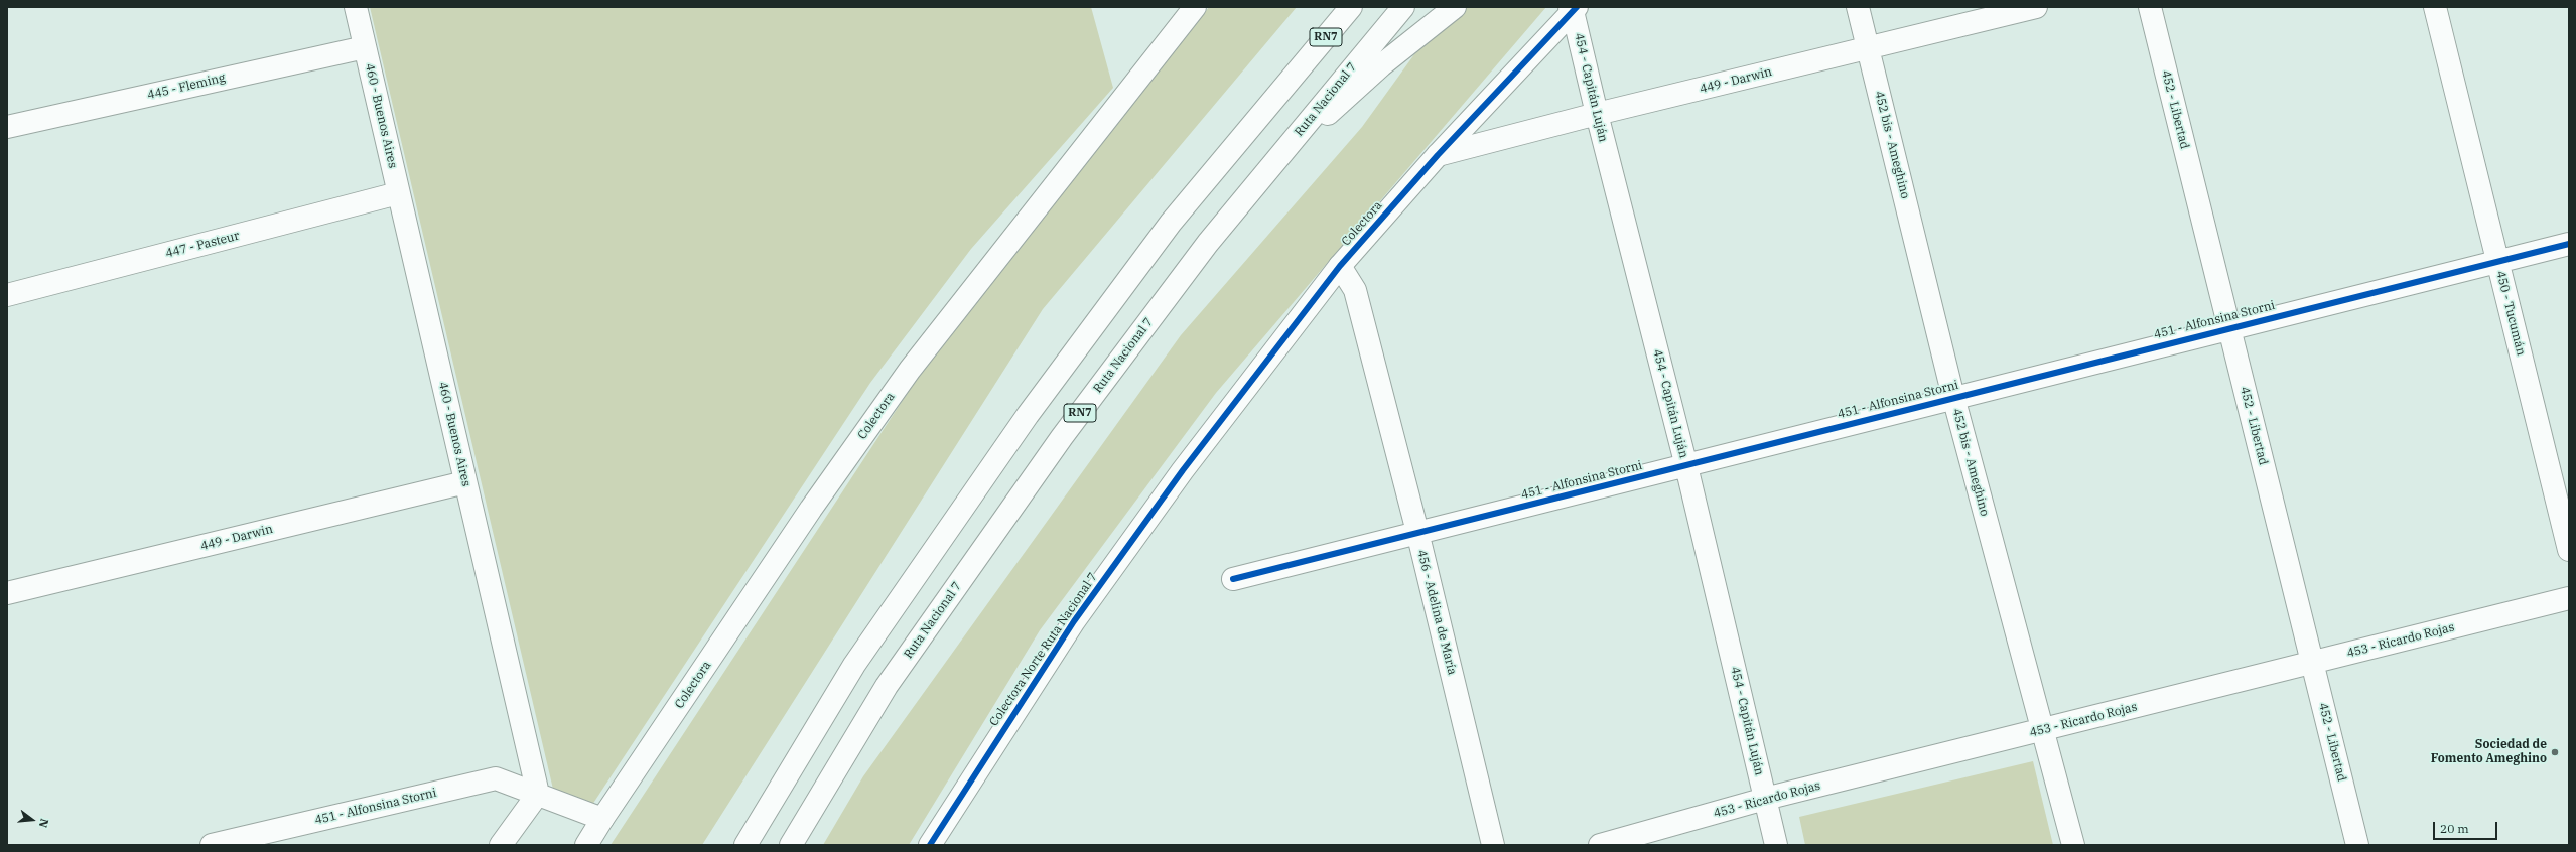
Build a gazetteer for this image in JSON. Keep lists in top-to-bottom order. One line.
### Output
{"streets":{"main road":["RN7","449 - Darwin","445 - Fleming","454 - Capitán Luján","Ruta Nacional 7","452 - Libertad","460 - Buenos Aires","452 bis - Ameghino","Colectora","447 - Pasteur","450 - Tucumán","451 - Alfonsina Storni","456 - Adelina de María","453 - Ricardo Rojas","Colectora Norte Ruta Nacional 7"]},"crossings":[["449 - Darwin","454 - Capitán Luján"],["449 - Darwin","460 - Buenos Aires"],["449 - Darwin","452 bis - Ameghino"],["449 - Darwin","Colectora"],["445 - Fleming","460 - Buenos Aires"],["454 - Capitán Luján","Colectora"],["454 - Capitán Luján","451 - Alfonsina Storni"],["454 - Capitán Luján","453 - Ricardo Rojas"],["452 - Libertad","451 - Alfonsina Storni"],["452 - Libertad","453 - Ricardo Rojas"],["460 - Buenos Aires","447 - Pasteur"],["460 - Buenos Aires","451 - Alfonsina Storni"],["452 bis - Ameghino","451 - Alfonsina Storni"],["452 bis - Ameghino","453 - Ricardo Rojas"],["Colectora","456 - Adelina de María"],["Colectora","Colectora Norte Ruta Nacional 7"],["450 - Tucumán","451 - Alfonsina Storni"],["451 - Alfonsina Storni","456 - Adelina de María"]],"places":["Sociedad de Fomento Ameghino"],"scale_bar":"20 m","north":"right"}
